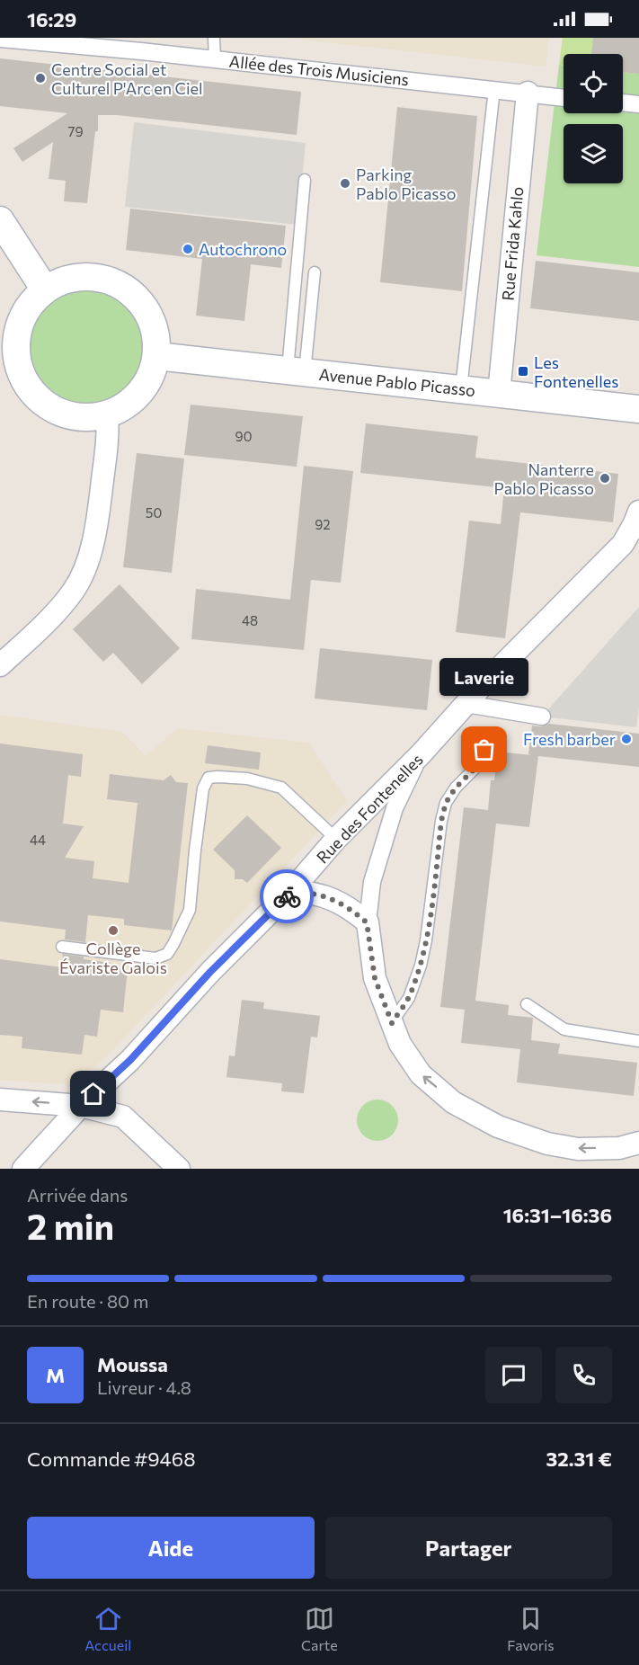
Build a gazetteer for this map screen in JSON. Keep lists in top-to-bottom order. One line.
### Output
{"streets":{"street":["Allée des Trois Musiciens","Rue Frida Kahlo","Avenue Pablo Picasso","Rue des Fontenelles"]},"crossings":[["Allée des Trois Musiciens","Rue Frida Kahlo"],["Rue Frida Kahlo","Avenue Pablo Picasso"]],"places":{"other":["Centre Social et Culturel P'Arc en Ciel","Parking Pablo Picasso","Autochrono","Nanterre Pablo Picasso","Fresh barber","Laverie","Collège Évariste Galois"],"transit":["Les Fontenelles"]},"house_numbers":["79","90","50","92","48","44"],"page":{"status":"16:29","bubble":"Laverie","heading":["2 min","Arrivée dans","16:31–16:36"],"panel":["Moussa","Livreur · 4.8","Commande #9468","32.31 €"],"bar":"En route · 80 m","round":"M","buttons":["Aide","Partager"],"tabs":["Accueil","Carte","Favoris"]}}
